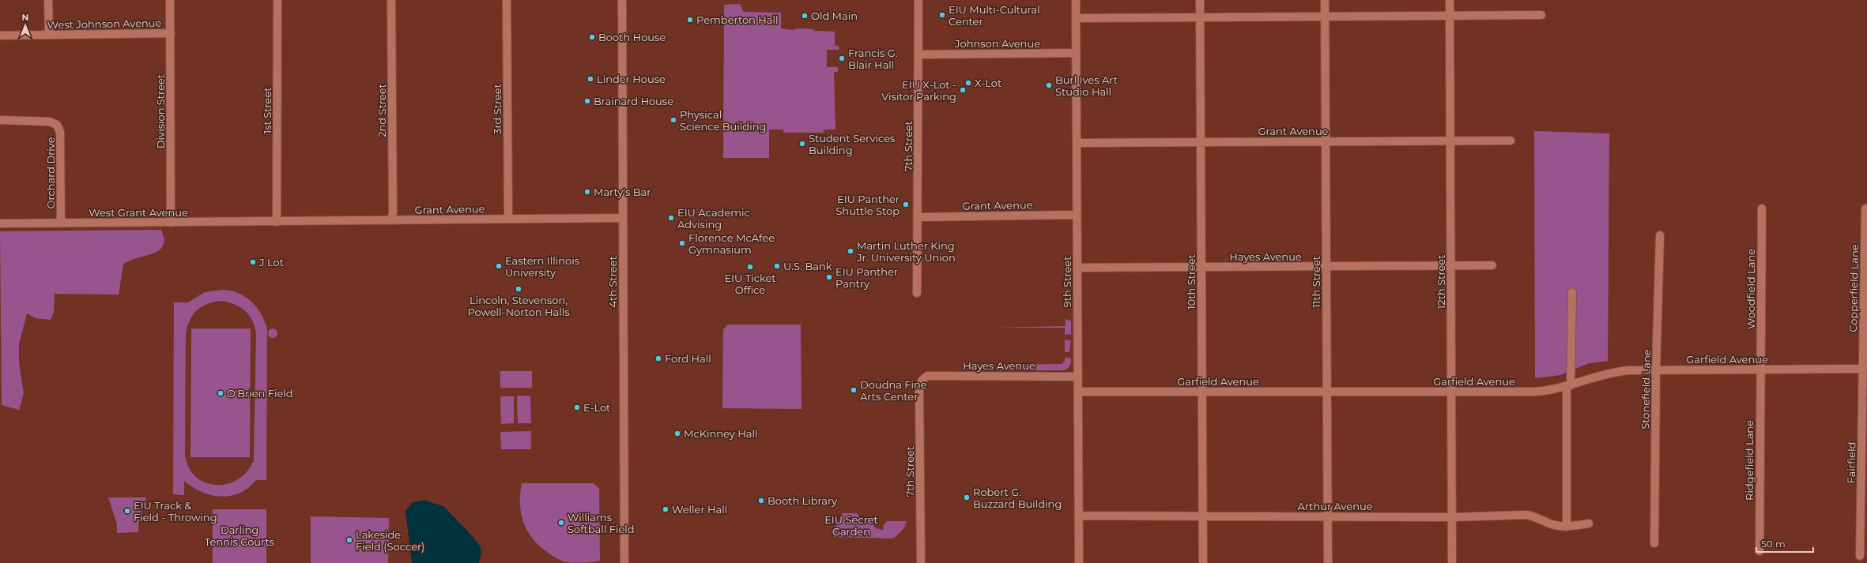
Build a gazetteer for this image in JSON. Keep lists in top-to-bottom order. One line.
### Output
{"streets":{"street":["West Johnson Avenue","Johnson Avenue","3rd Street","1st Street","2nd Street","Division Street","Grant Avenue","7th Street","Orchard Drive","West Grant Avenue","Hayes Avenue","4th Street","9th Street","10th Street","11th Street","12th Street","Copperfield Lane","Woodfield Lane","Garfield Avenue","Stonefield Lane","Ridgefield Lane","Fairfield","Arthur Avenue"]},"crossings":[["West Johnson Avenue","Division Street"],["Johnson Avenue","7th Street"],["Johnson Avenue","9th Street"],["3rd Street","Grant Avenue"],["1st Street","Grant Avenue"],["1st Street","West Grant Avenue"],["2nd Street","Grant Avenue"],["Division Street","West Grant Avenue"],["Grant Avenue","7th Street"],["Grant Avenue","West Grant Avenue"],["Grant Avenue","4th Street"],["Grant Avenue","9th Street"],["Grant Avenue","10th Street"],["Grant Avenue","11th Street"],["Grant Avenue","12th Street"],["7th Street","Hayes Avenue"],["Orchard Drive","West Grant Avenue"],["Hayes Avenue","9th Street"],["Hayes Avenue","10th Street"],["Hayes Avenue","11th Street"],["Hayes Avenue","12th Street"],["9th Street","Garfield Avenue"],["9th Street","Arthur Avenue"],["10th Street","Garfield Avenue"],["10th Street","Arthur Avenue"],["11th Street","Garfield Avenue"],["11th Street","Arthur Avenue"],["12th Street","Garfield Avenue"],["12th Street","Arthur Avenue"],["Copperfield Lane","Garfield Avenue"],["Copperfield Lane","Fairfield"],["Woodfield Lane","Garfield Avenue"],["Woodfield Lane","Ridgefield Lane"],["Garfield Avenue","Stonefield Lane"],["Garfield Avenue","Ridgefield Lane"],["Garfield Avenue","Fairfield"]],"parks":["EIU Secret Garden","Darling Tennis Courts"],"places":["EIU Multi-Cultural Center","Old Main","Pemberton Hall","Booth House","Francis G. Blair Hall","Linder House","X-Lot","Burl Ives Art Studio Hall","EIU X-Lot - Visitor Parking","Brainard House","Physical Science Building","Student Services Building","Marty's Bar","EIU Panther Shuttle Stop","EIU Academic Advising","Florence McAfee Gymnasium","Martin Luther King Jr. University Union","J Lot","Eastern Illinois University","U.S. Bank","EIU Ticket Office","EIU Panther Pantry","Lincoln, Stevenson, Powell-Norton Halls","Ford Hall","Doudna Fine Arts Center","O'Brien Field","E-Lot","McKinney Hall","Robert G. Buzzard Building","Booth Library","Weller Hall","EIU Track & Field - Throwing","Williams Softball Field","Lakeside Field (Soccer)"],"scale_bar":"50 m","north":"top"}
